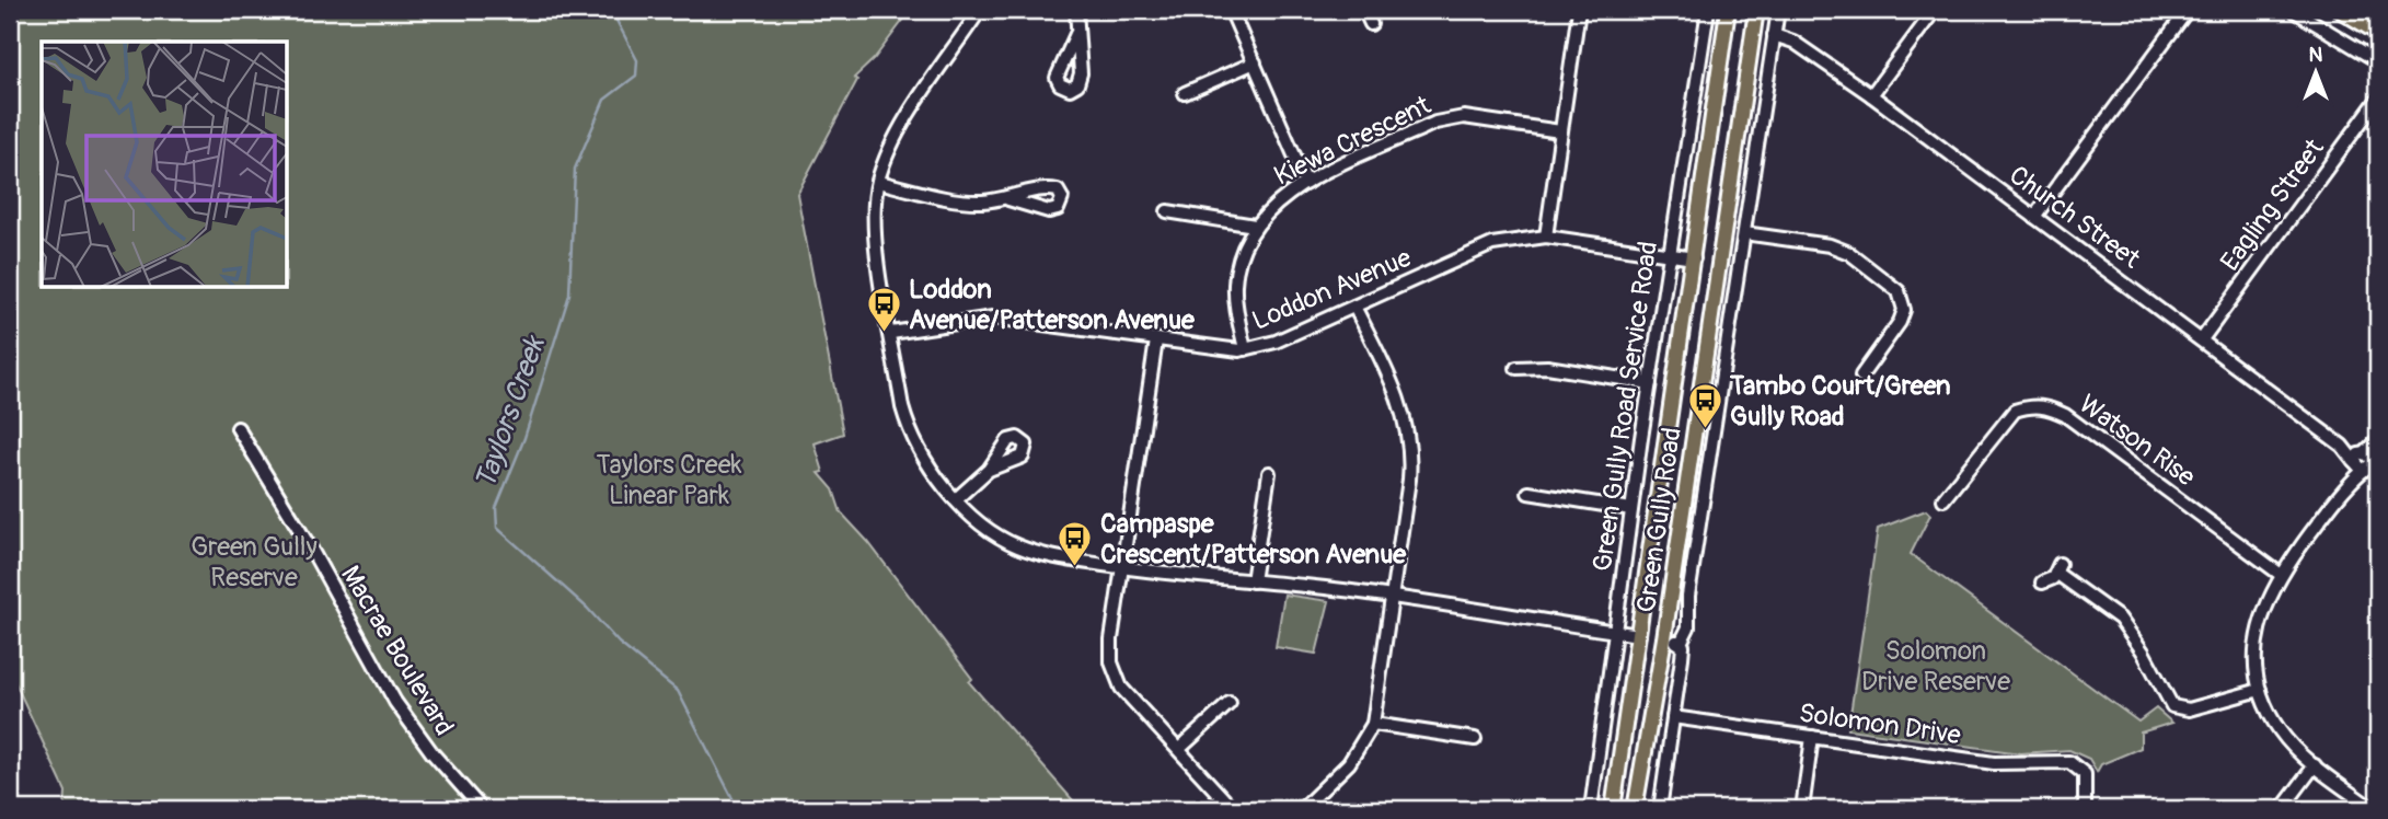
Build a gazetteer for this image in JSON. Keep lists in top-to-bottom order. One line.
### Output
{"streets":{"main road":["Green Gully Road"],"street":["Kiewa Crescent","Eagling Street","Church Street","Loddon Avenue","Green Gully Road Service Road","Watson Rise","Macrae Boulevard","Solomon Drive"]},"crossings":[["Kiewa Crescent","Loddon Avenue"],["Eagling Street","Church Street"],["Loddon Avenue","Green Gully Road Service Road"],["Loddon Avenue","Green Gully Road"]],"water":["Taylors Creek"],"parks":["Taylors Creek Linear Park","Green Gully Reserve","Solomon Drive Reserve"],"places":{"bus stop":["Loddon Avenue/Patterson Avenue","Tambo Court/Green Gully Road","Campaspe Crescent/Patterson Avenue"]},"north":"top"}
